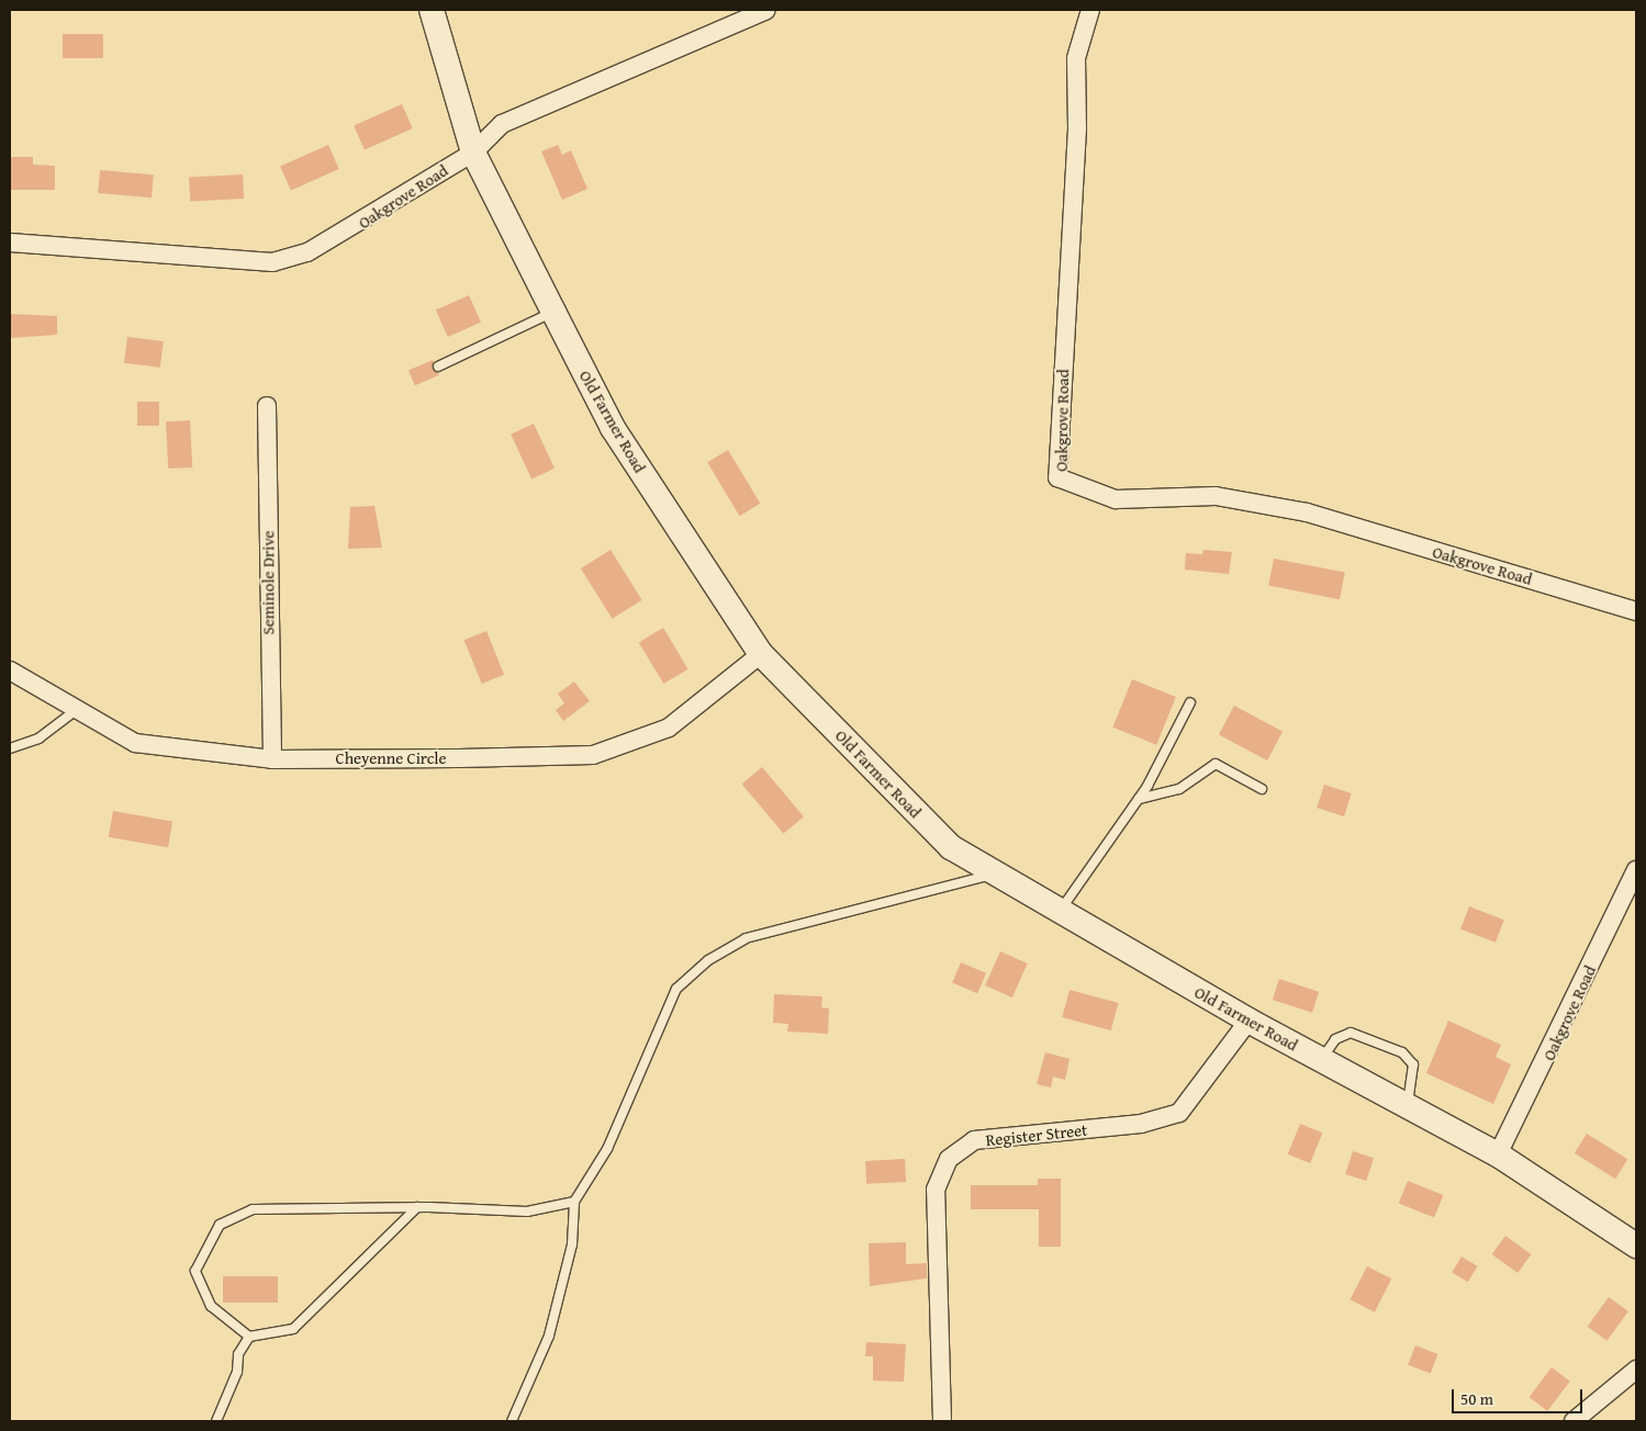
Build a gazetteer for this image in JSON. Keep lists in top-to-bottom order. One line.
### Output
{"streets":{"street":["Oakgrove Road","Old Farmer Road","Seminole Drive","Cheyenne Circle","Register Street"]},"crossings":[["Oakgrove Road","Old Farmer Road"],["Old Farmer Road","Cheyenne Circle"],["Old Farmer Road","Register Street"],["Seminole Drive","Cheyenne Circle"]],"scale_bar":"50 m"}
